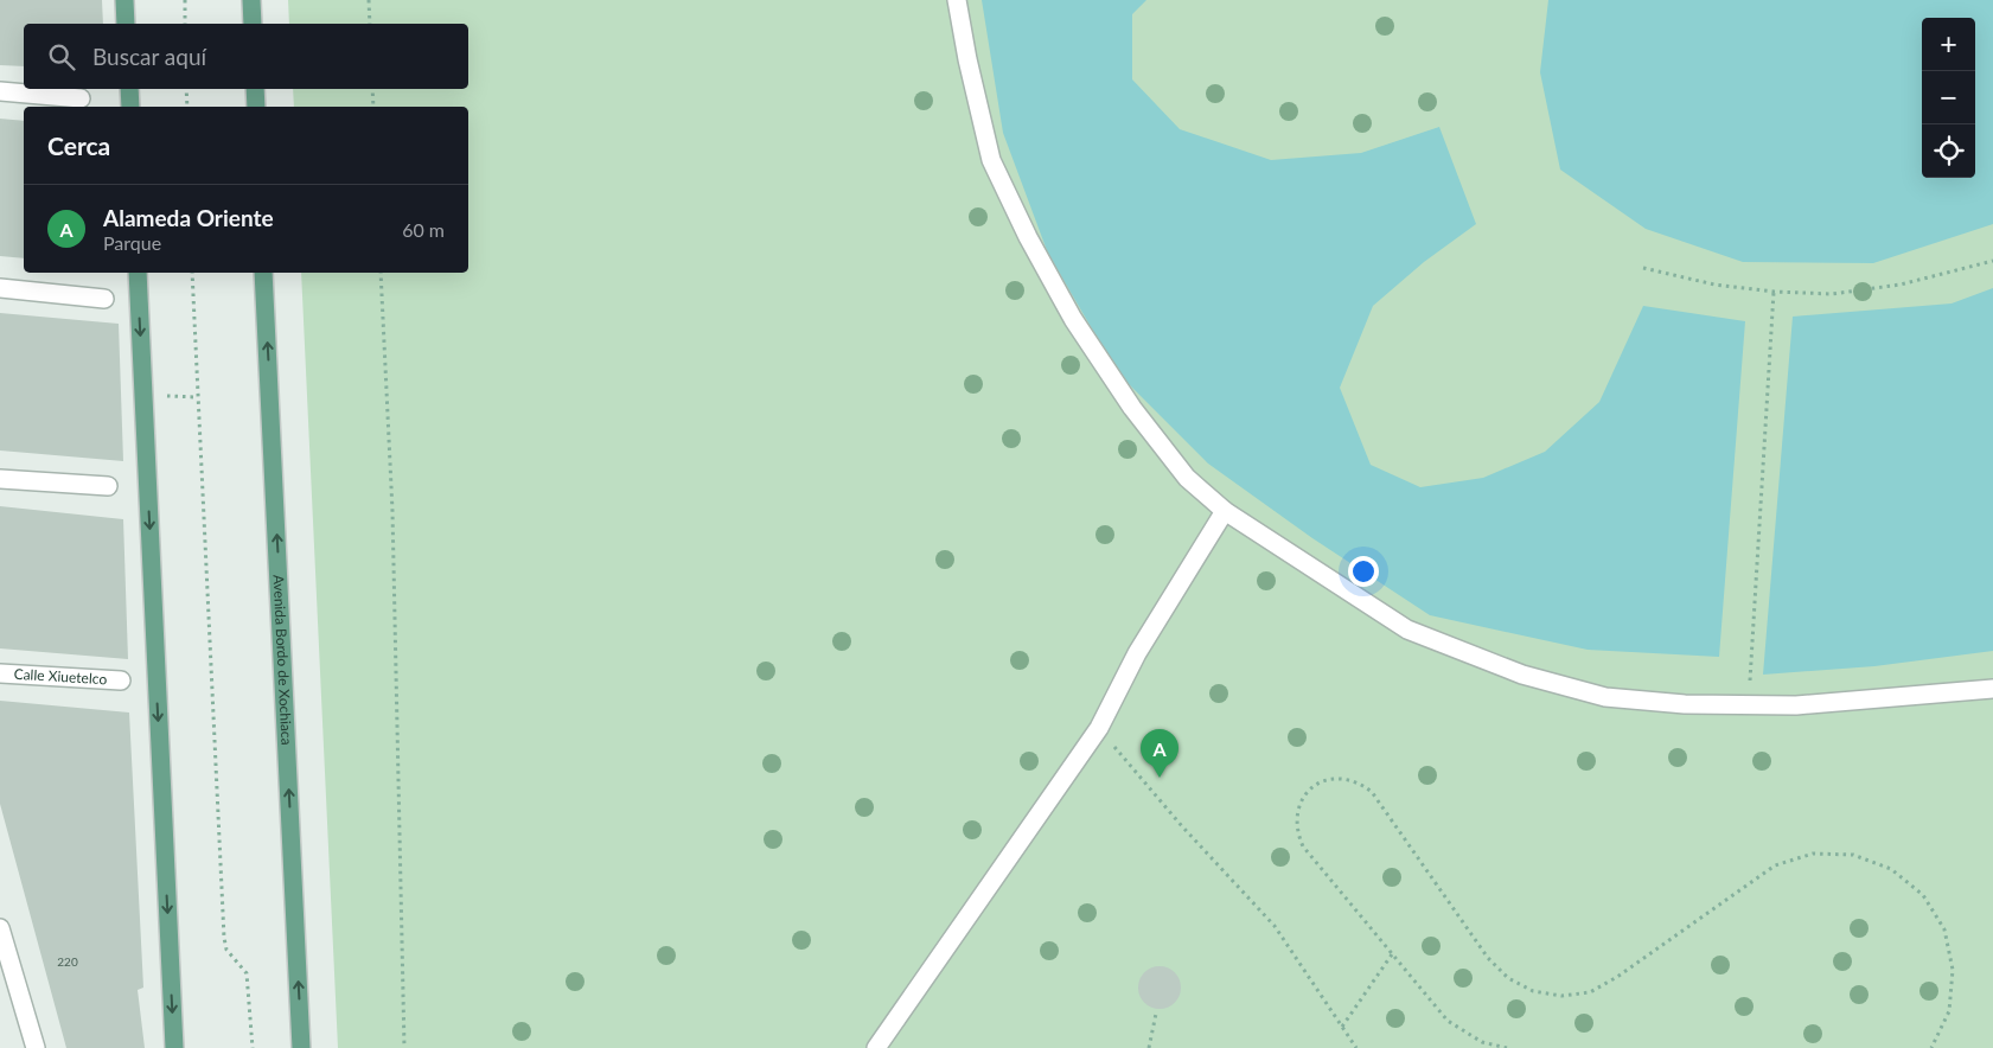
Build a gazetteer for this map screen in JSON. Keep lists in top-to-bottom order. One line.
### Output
{"streets":{"main road":["Avenida Bordo de Xochiaca"],"street":["Calle Xiuetelco"]},"house_numbers":["220"],"page":{"map_buttons":["+","−"],"search":"Buscar aquí","heading":"Cerca","list":[{"mark":"A","name":"Alameda Oriente","note":"Parque","value":"60 m"}],"pins":"A"}}
